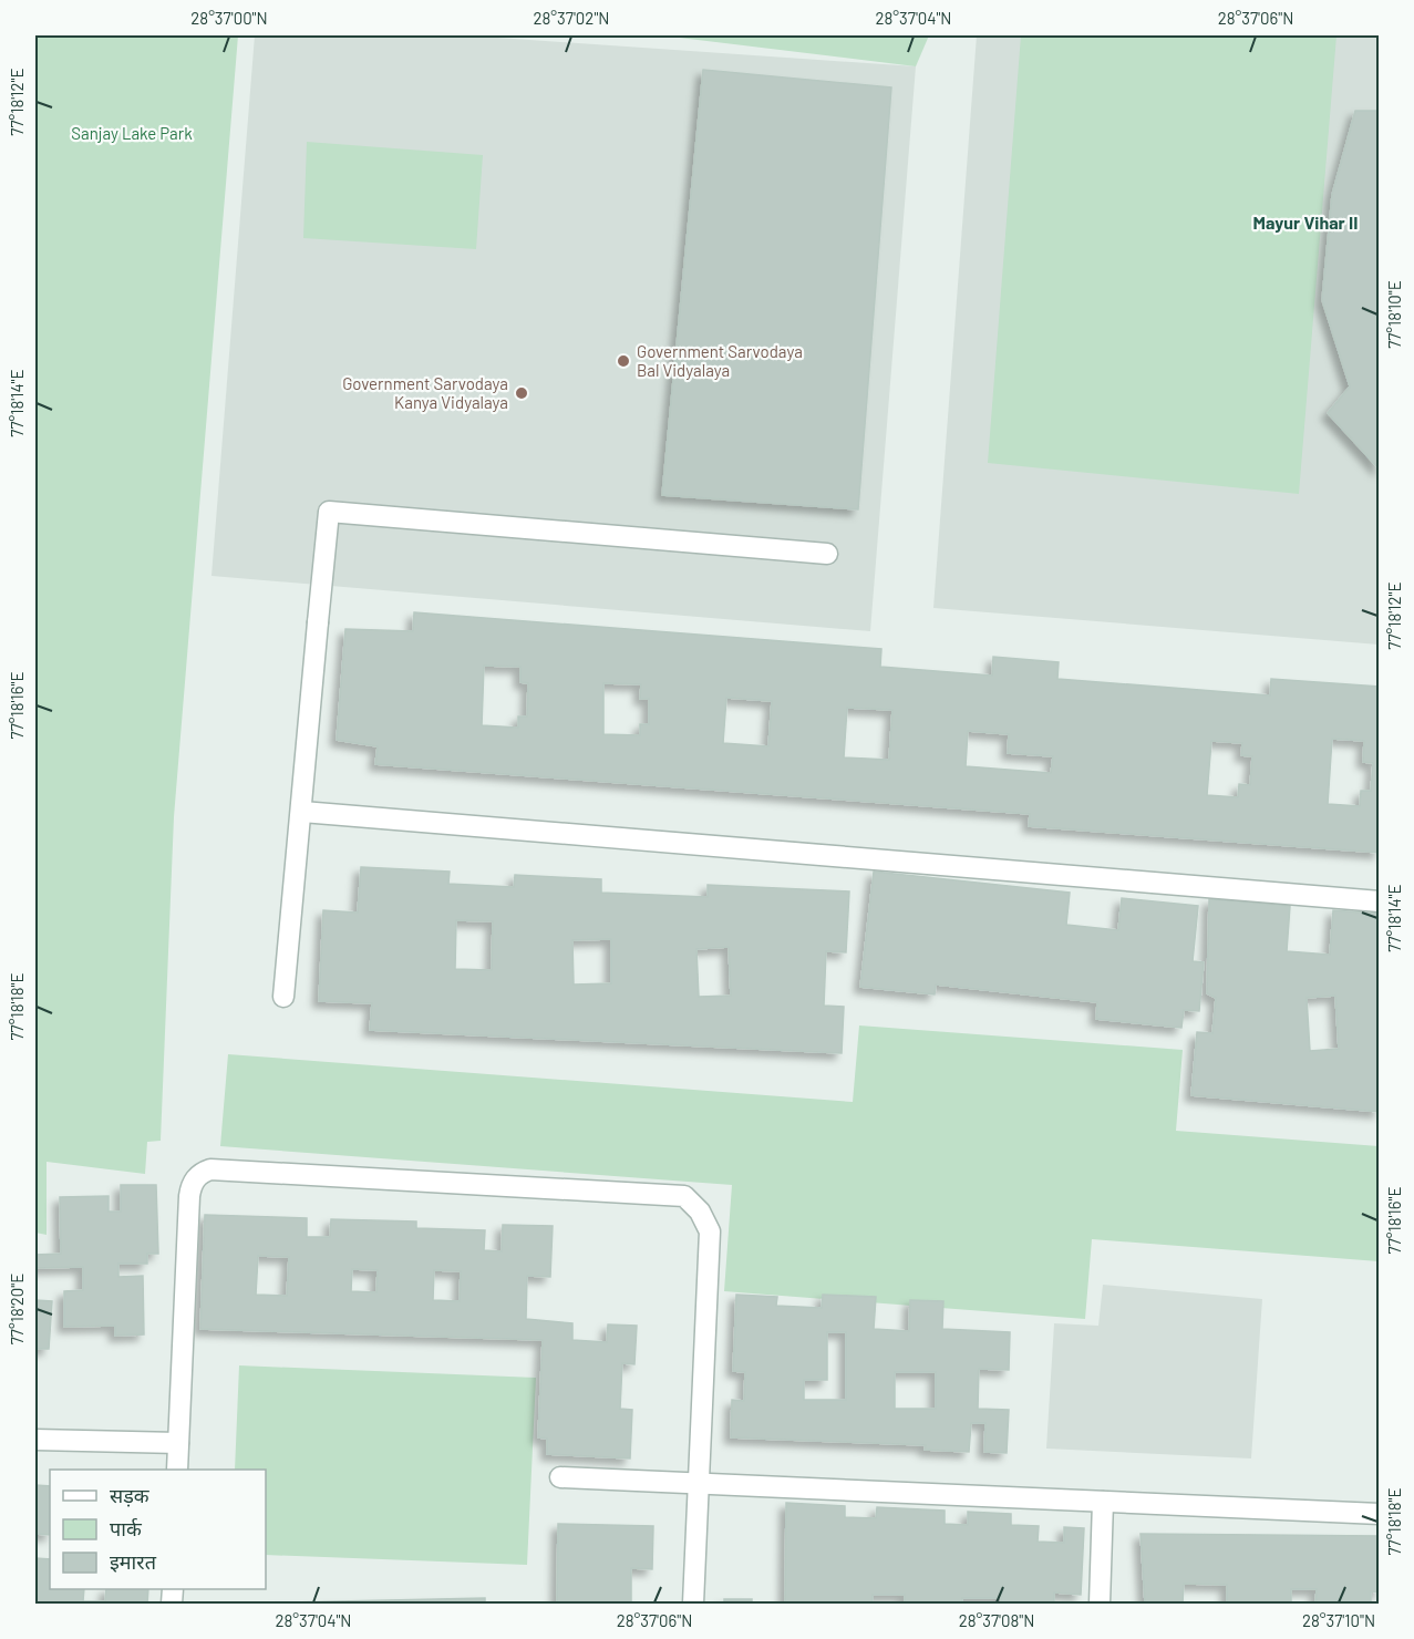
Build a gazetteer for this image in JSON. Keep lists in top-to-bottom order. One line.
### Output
{"districts":["Mayur Vihar II"],"parks":["Sanjay Lake Park"],"places":["Government Sarvodaya Bal Vidyalaya","Government Sarvodaya Kanya Vidyalaya"],"legend":["सड़क","पार्क","इमारत"],"coordinates":["28°37'00\"N","28°37'02\"N","28°37'04\"N","28°37'06\"N","77°18'12\"E","77°18'10\"E","77°18'14\"E","77°18'16\"E","77°18'18\"E","77°18'20\"E","28°37'08\"N","28°37'10\"N"]}
